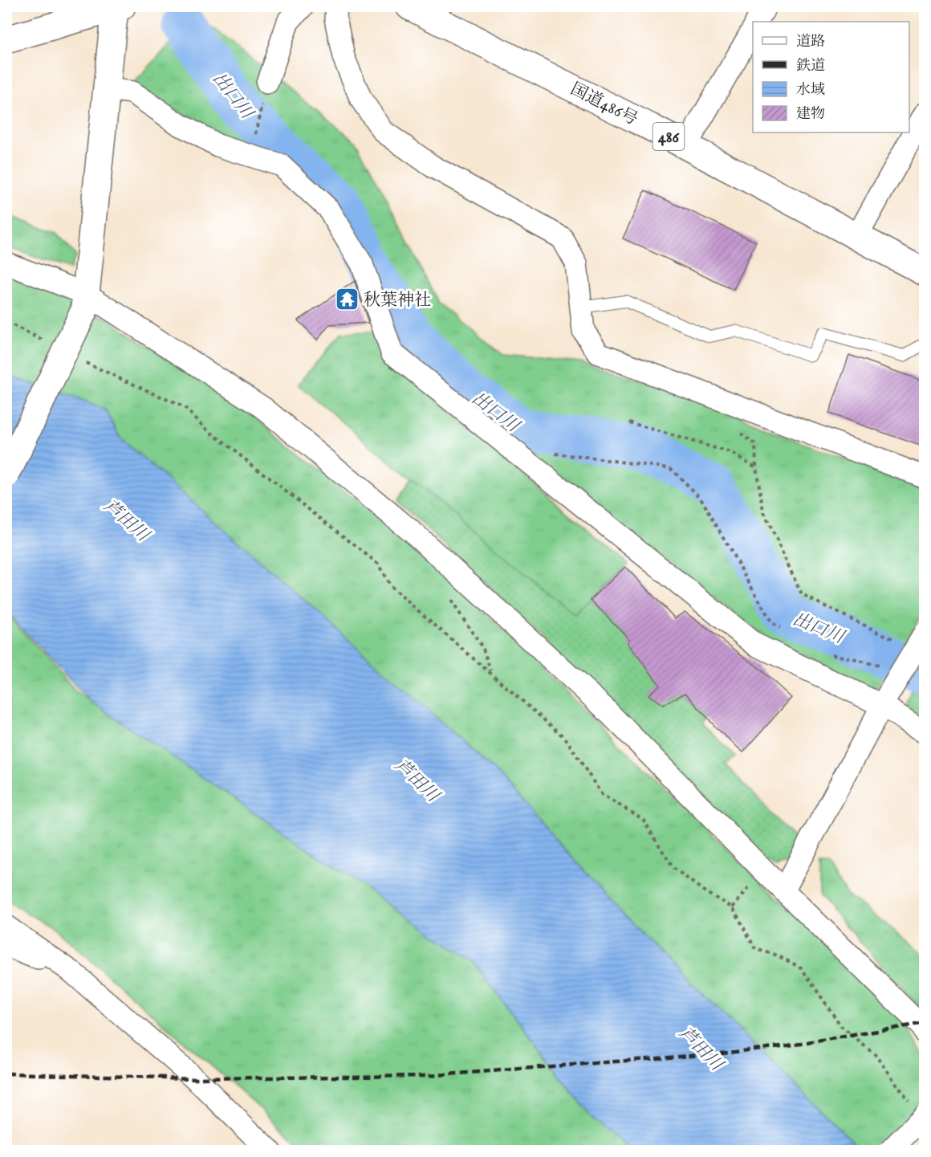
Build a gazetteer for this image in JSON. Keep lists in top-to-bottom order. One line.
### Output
{"streets":{"main road":["国道486号","486"]},"water":["出口川","芦田川"],"places":{"temple":["秋葉神社"]},"legend":["道路","鉄道","水域","建物"]}
